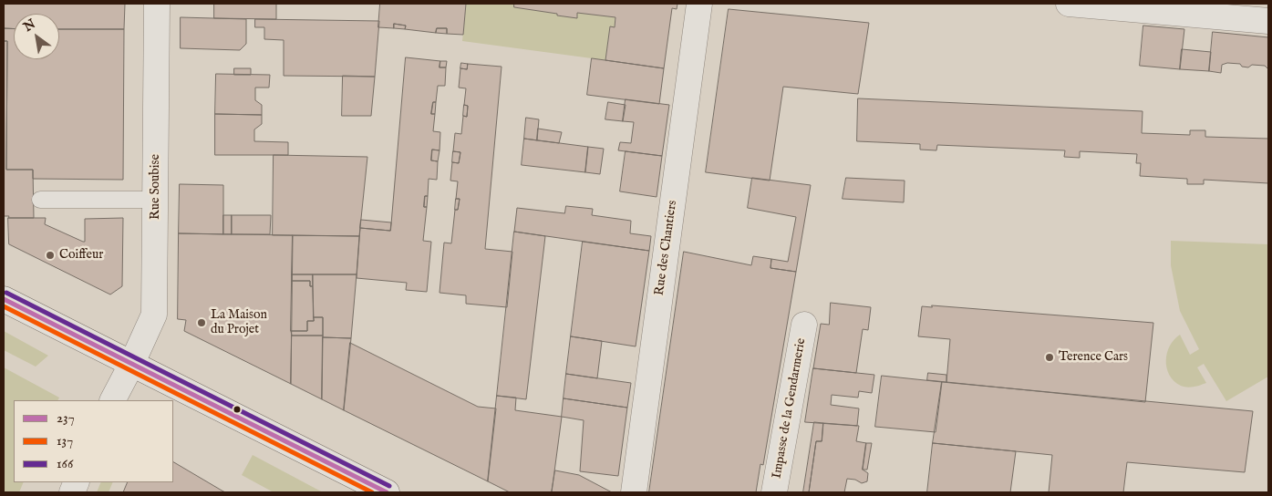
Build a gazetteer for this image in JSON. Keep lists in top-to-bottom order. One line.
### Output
{"streets":{"street":["Rue Soubise","Rue des Chantiers","Impasse de la Gendarmerie"]},"places":["Coiffeur","La Maison du Projet","Terence Cars"],"lines":["transit line 166","transit line 237","transit line 137"],"legend":["237","137","166"],"north":"top left"}
